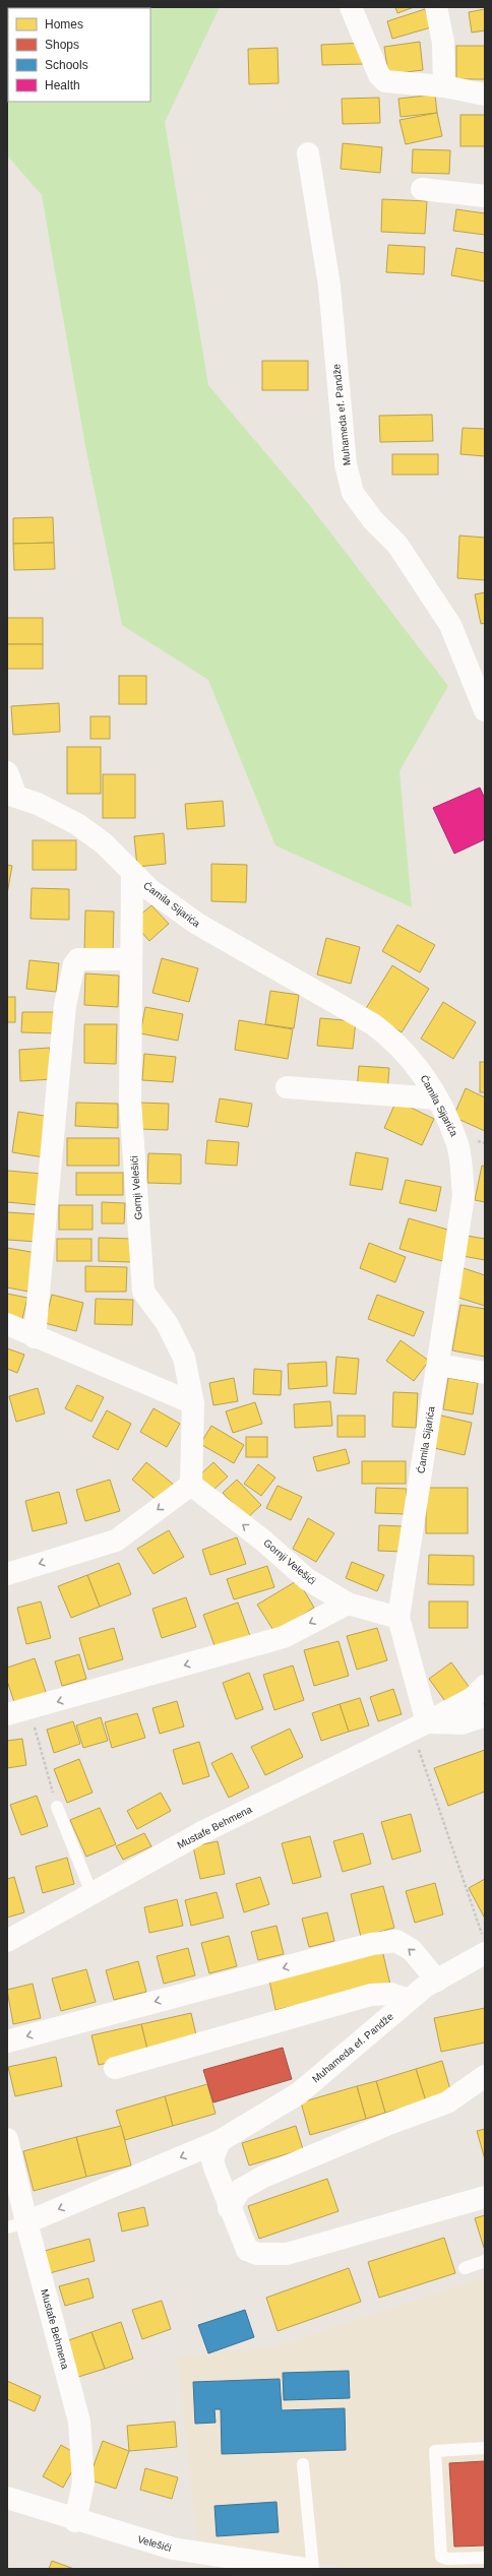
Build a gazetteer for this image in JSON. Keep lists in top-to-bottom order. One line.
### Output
{"streets":{"street":["Muhameda ef. Pandže","Ćamila Sijarića","Gornji Velešići","Mustafe Behmena","Velešići"]},"crossings":[["Muhameda ef. Pandže","Mustafe Behmena"],["Ćamila Sijarića","Gornji Velešići"],["Ćamila Sijarića","Mustafe Behmena"],["Mustafe Behmena","Velešići"]],"legend":["Homes","Shops","Schools","Health"]}
